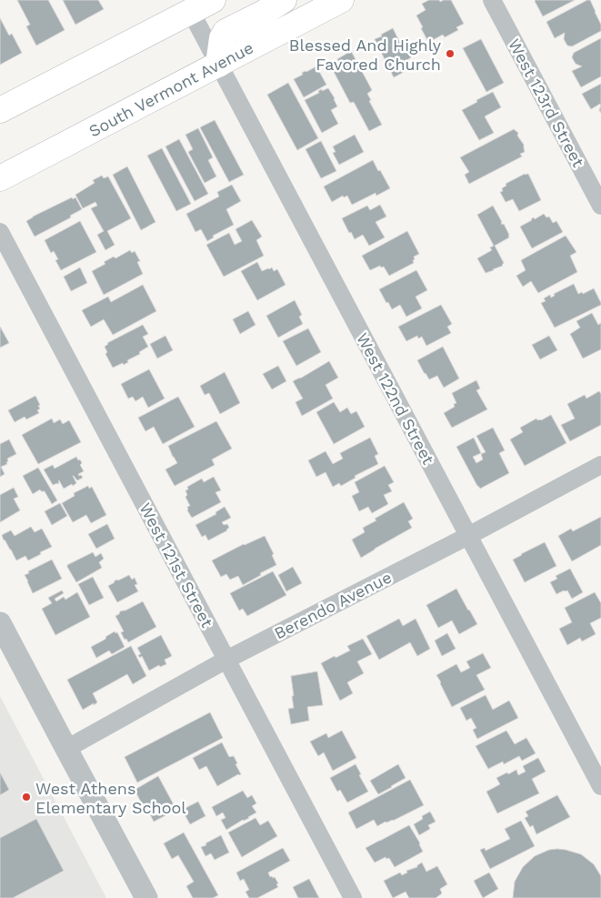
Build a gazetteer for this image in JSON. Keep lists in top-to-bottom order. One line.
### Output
{"streets":{"main road":["South Vermont Avenue"],"street":["West 123rd Street","West 122nd Street","West 121st Street","Berendo Avenue"]},"crossings":[["South Vermont Avenue","West 122nd Street"],["West 122nd Street","Berendo Avenue"],["West 121st Street","Berendo Avenue"]],"places":["Blessed And Highly Favored Church","West Athens Elementary School"]}
